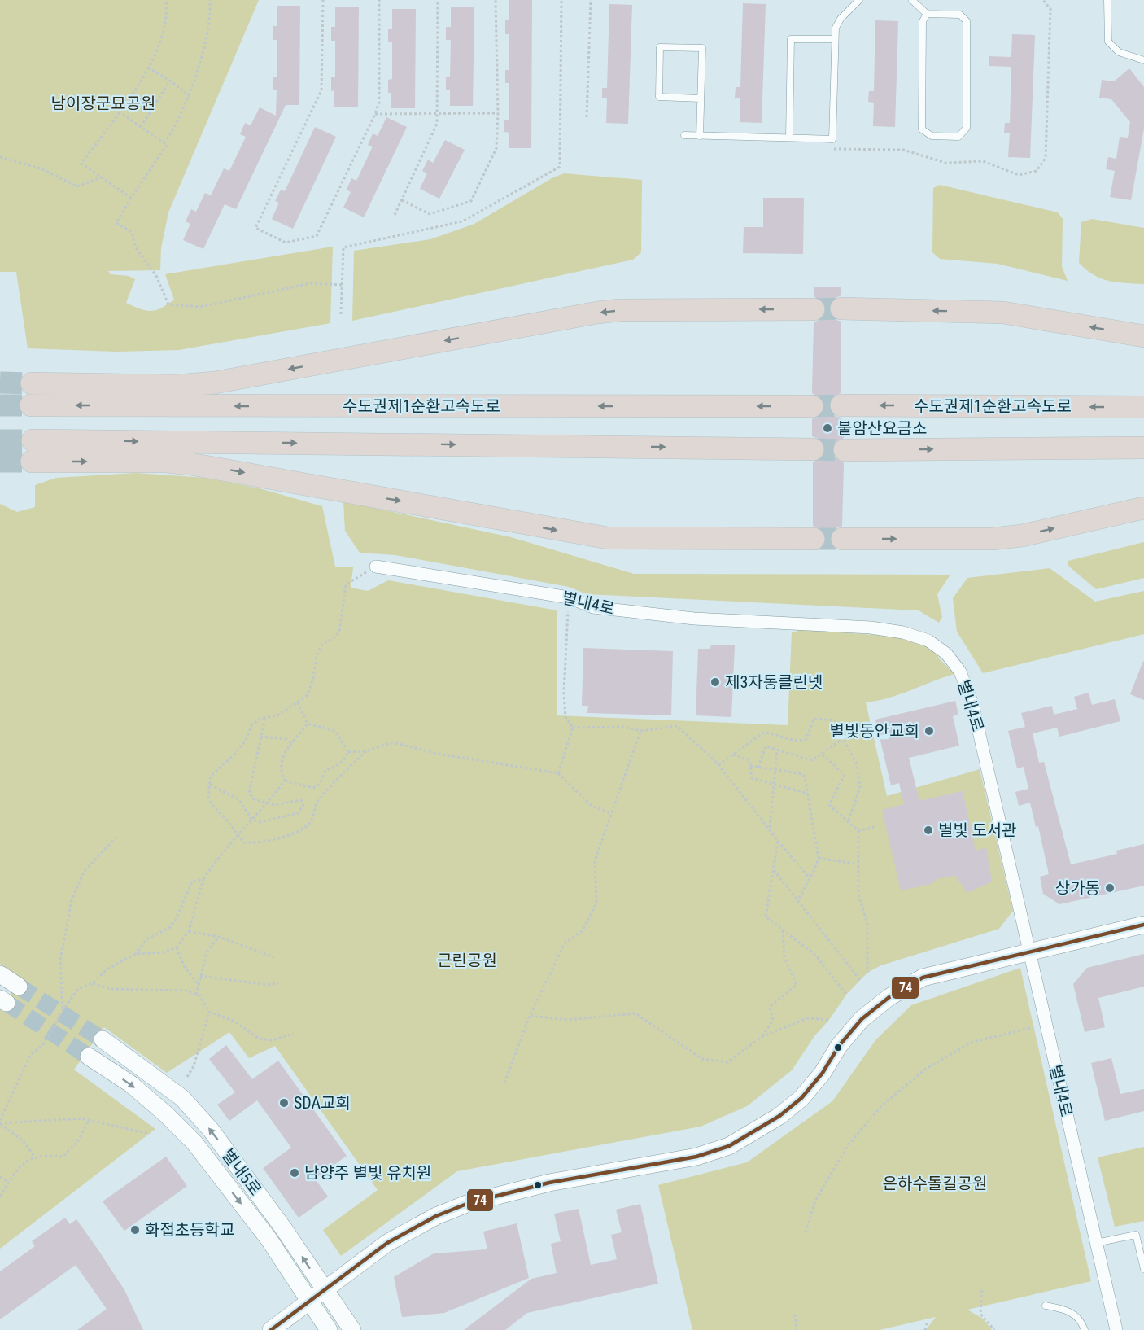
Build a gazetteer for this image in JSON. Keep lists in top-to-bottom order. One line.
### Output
{"streets":{"highway":["수도권제1순환고속도로"],"street":["별내4로","별내5로"]},"parks":["남이장군묘공원","근린공원","은하수돌길공원"],"places":["불암산요금소","제3자동클린넷","별빛동안교회","별빛 도서관","상가동","SDA교회","남양주 별빛 유치원","화접초등학교"],"lines":["transit line 74"]}
